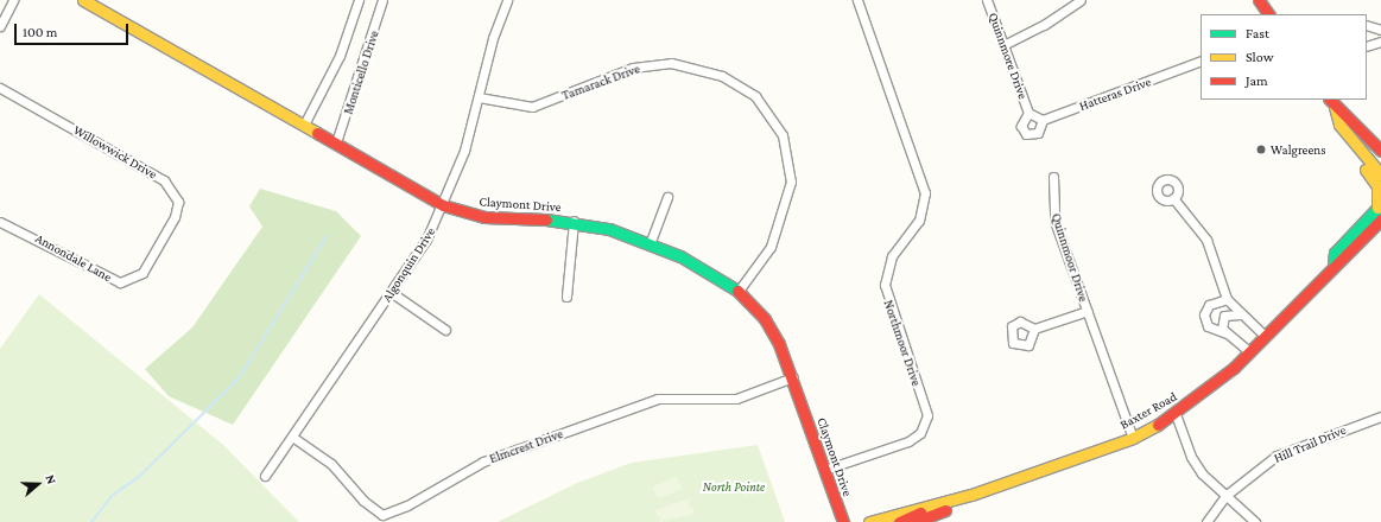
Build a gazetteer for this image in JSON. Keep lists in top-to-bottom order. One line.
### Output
{"streets":{"main road":["Claymont Drive","Baxter Road"],"street":["Quinnmore Drive","Monticello Drive","Tamarack Drive","Hatteras Drive","Willowwick Drive","Annondale Lane","Quinnmoor Drive","Algonquin Drive","Northmoor Drive","Hill Trail Drive","Elmcrest Drive"]},"crossings":[["Monticello Drive","Claymont Drive"],["Tamarack Drive","Claymont Drive"],["Tamarack Drive","Algonquin Drive"],["Willowwick Drive","Annondale Lane"],["Claymont Drive","Algonquin Drive"],["Claymont Drive","Northmoor Drive"],["Claymont Drive","Elmcrest Drive"],["Quinnmoor Drive","Baxter Road"],["Algonquin Drive","Elmcrest Drive"]],"parks":["North Pointe"],"places":["Walgreens"],"legend":["Fast","Slow","Jam"],"scale_bar":"100 m","north":"right"}
